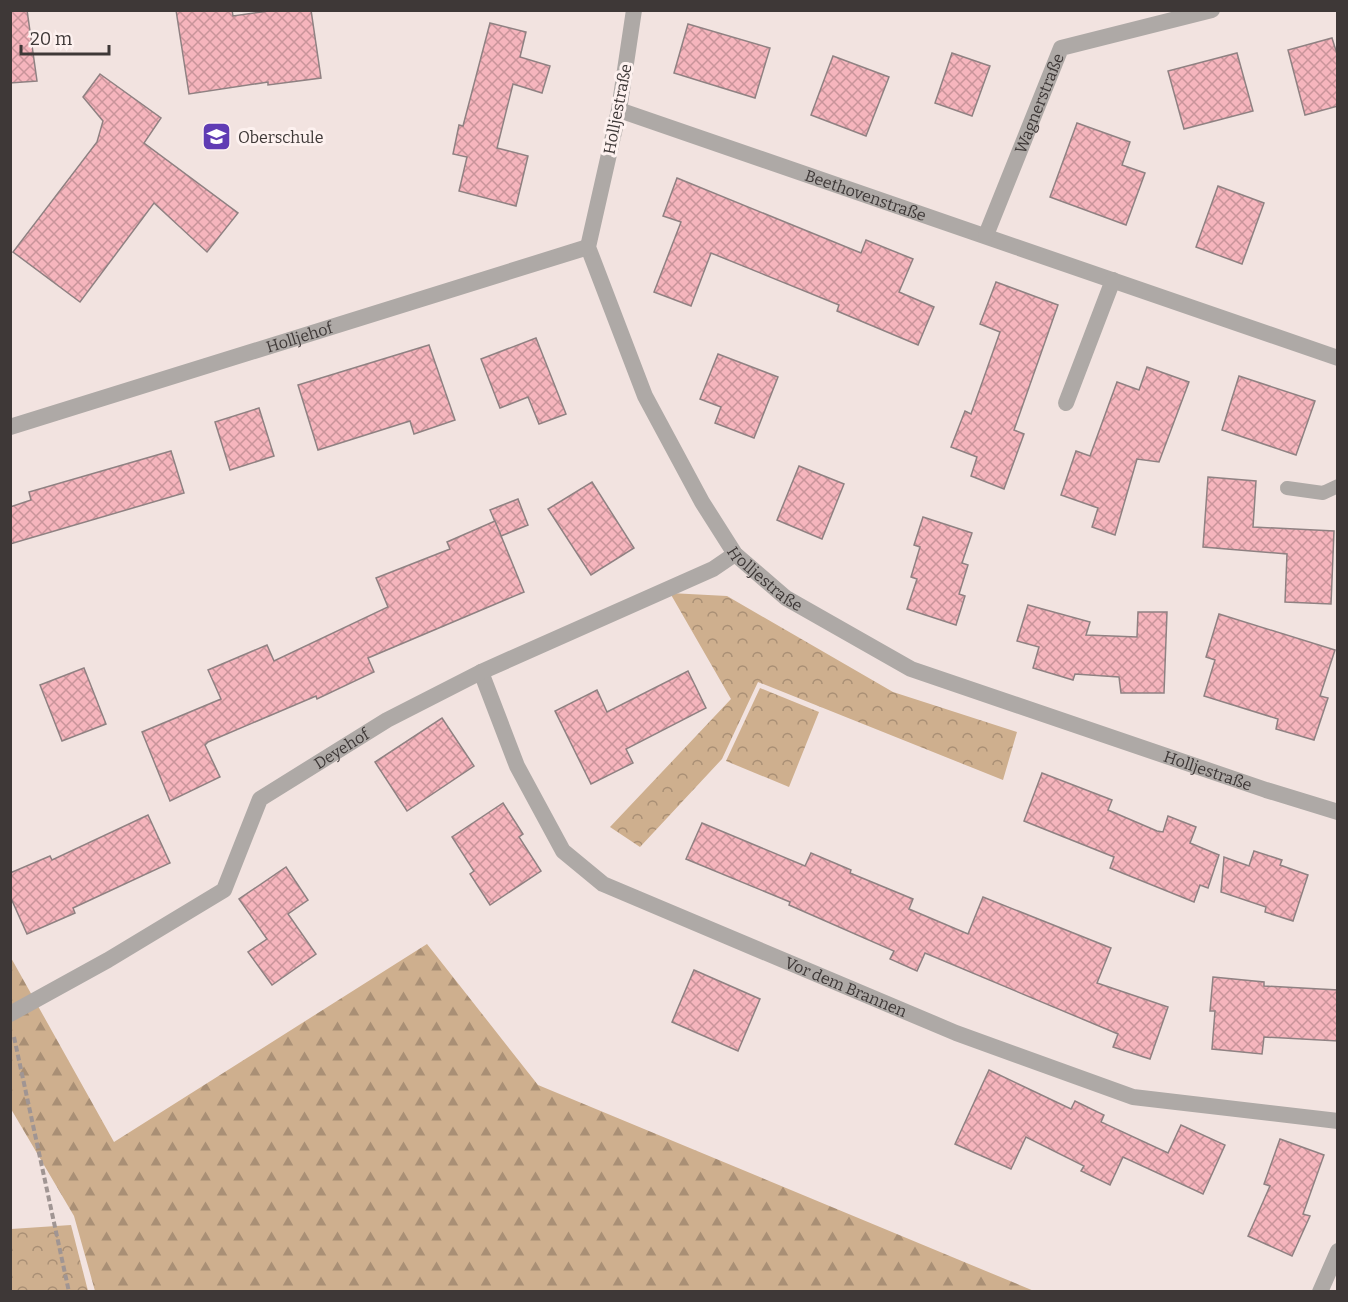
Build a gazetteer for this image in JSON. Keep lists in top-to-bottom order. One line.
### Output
{"streets":{"street":["Wagnerstraße","Holljestraße","Beethovenstraße","Holljehof","Deyehof","Vor dem Brannen"]},"crossings":[["Wagnerstraße","Beethovenstraße"],["Holljestraße","Beethovenstraße"],["Holljestraße","Holljehof"],["Holljestraße","Deyehof"],["Deyehof","Vor dem Brannen"]],"places":{"school or university":["Oberschule"]},"scale_bar":"20 m"}
